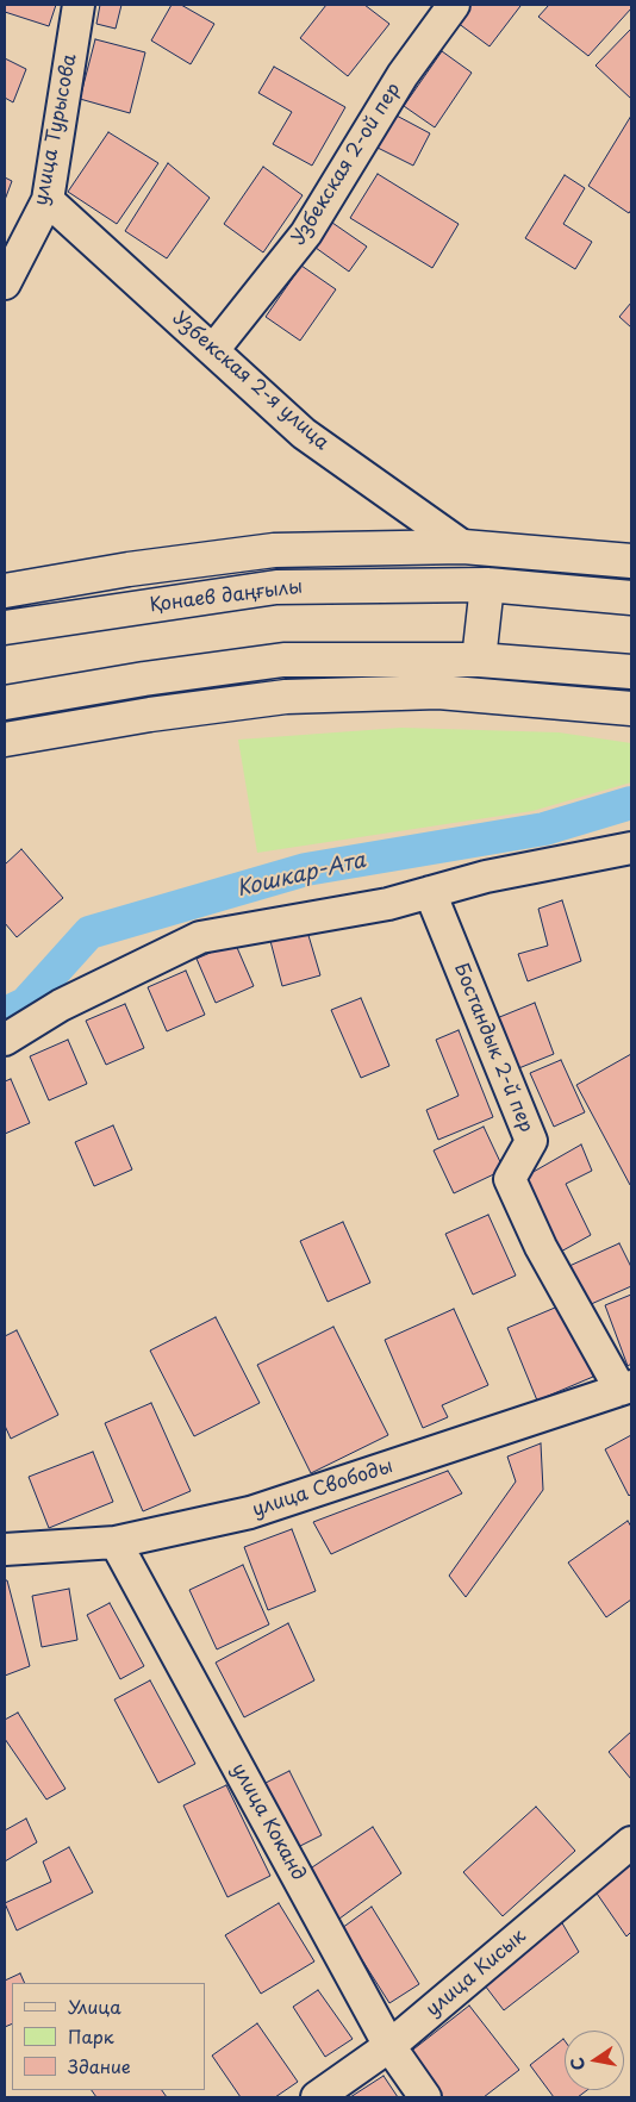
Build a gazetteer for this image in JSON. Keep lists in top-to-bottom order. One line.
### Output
{"streets":{"main road":["Қонаев даңғылы"],"street":["улица Турысова","Узбекская 2-ой пер","Узбекская 2-я улица","Бостандык 2-й пер","улица Свободы","улица Коканд","улица Кисык"]},"crossings":[["улица Турысова","Узбекская 2-я улица"],["Узбекская 2-ой пер","Узбекская 2-я улица"],["Бостандык 2-й пер","улица Свободы"],["улица Свободы","улица Коканд"],["улица Коканд","улица Кисык"]],"water":["Кошкар-Ата"],"legend":["Улица","Парк","Здание"],"north":"left"}
